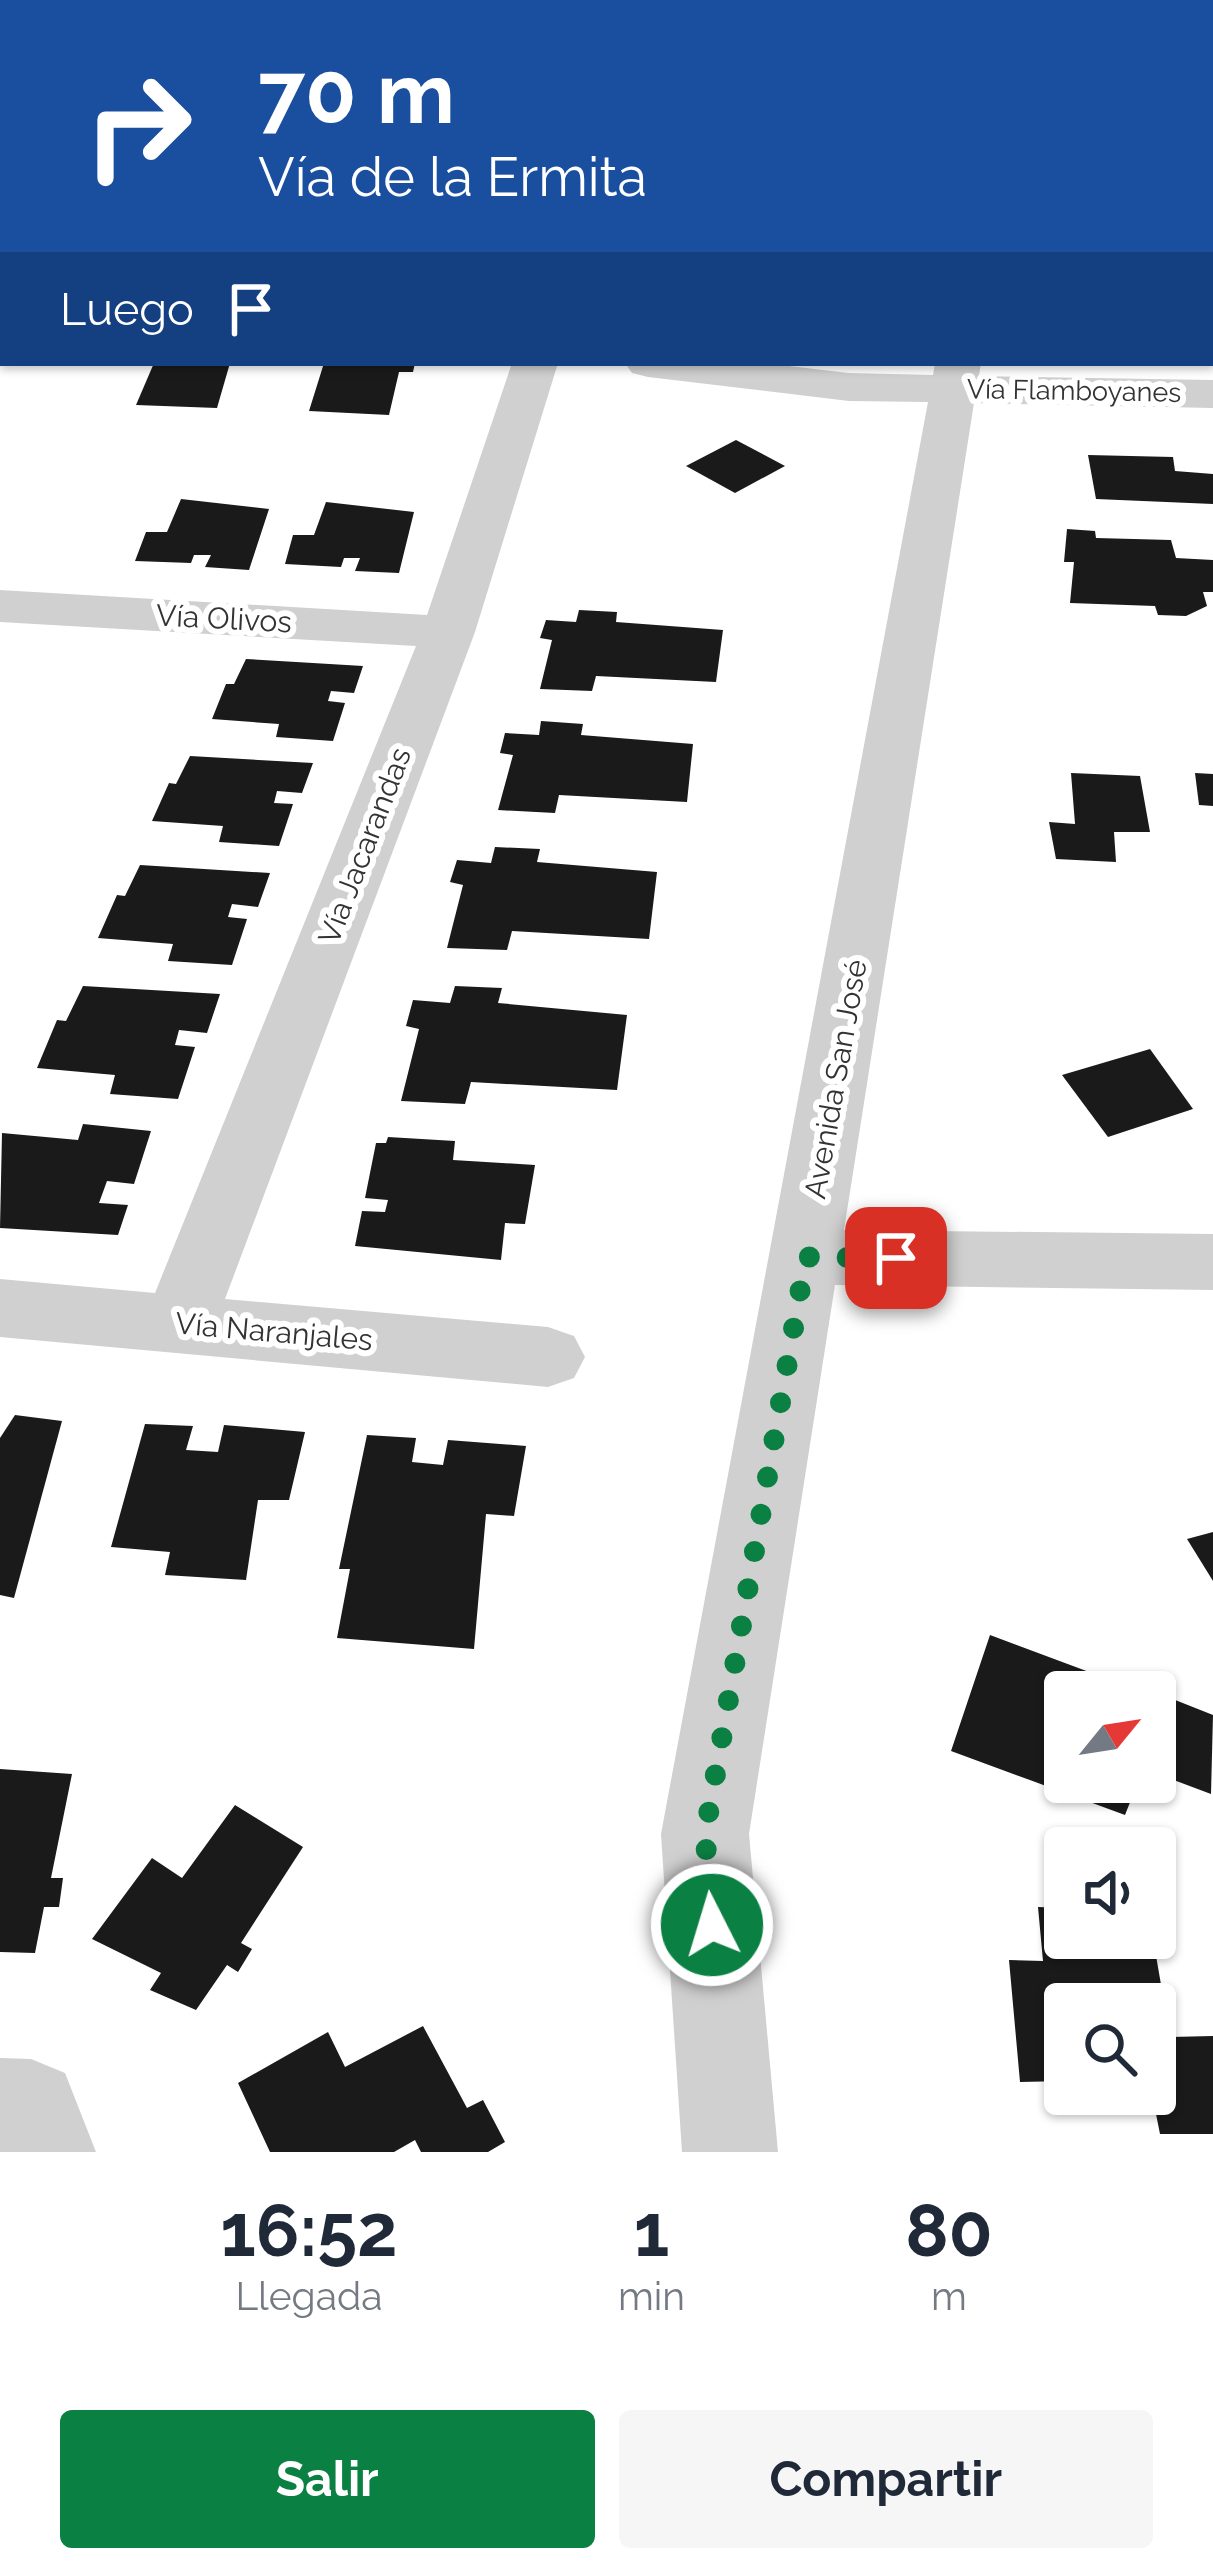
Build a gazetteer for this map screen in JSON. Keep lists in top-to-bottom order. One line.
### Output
{"streets":{"street":["Vía Flamboyanes","Vía Olivos","Vía Jacarandas","Avenida San José","Vía Naranjales"]},"crossings":[["Vía Flamboyanes","Avenida San José"],["Vía Olivos","Vía Jacarandas"],["Vía Jacarandas","Vía Naranjales"]],"north":"top right","page":{"turn":["70 m","Vía de la Ermita"],"then":"Luego","eta":["16:52","Llegada","1","min","80","m"],"buttons":["Salir","Compartir"]}}
